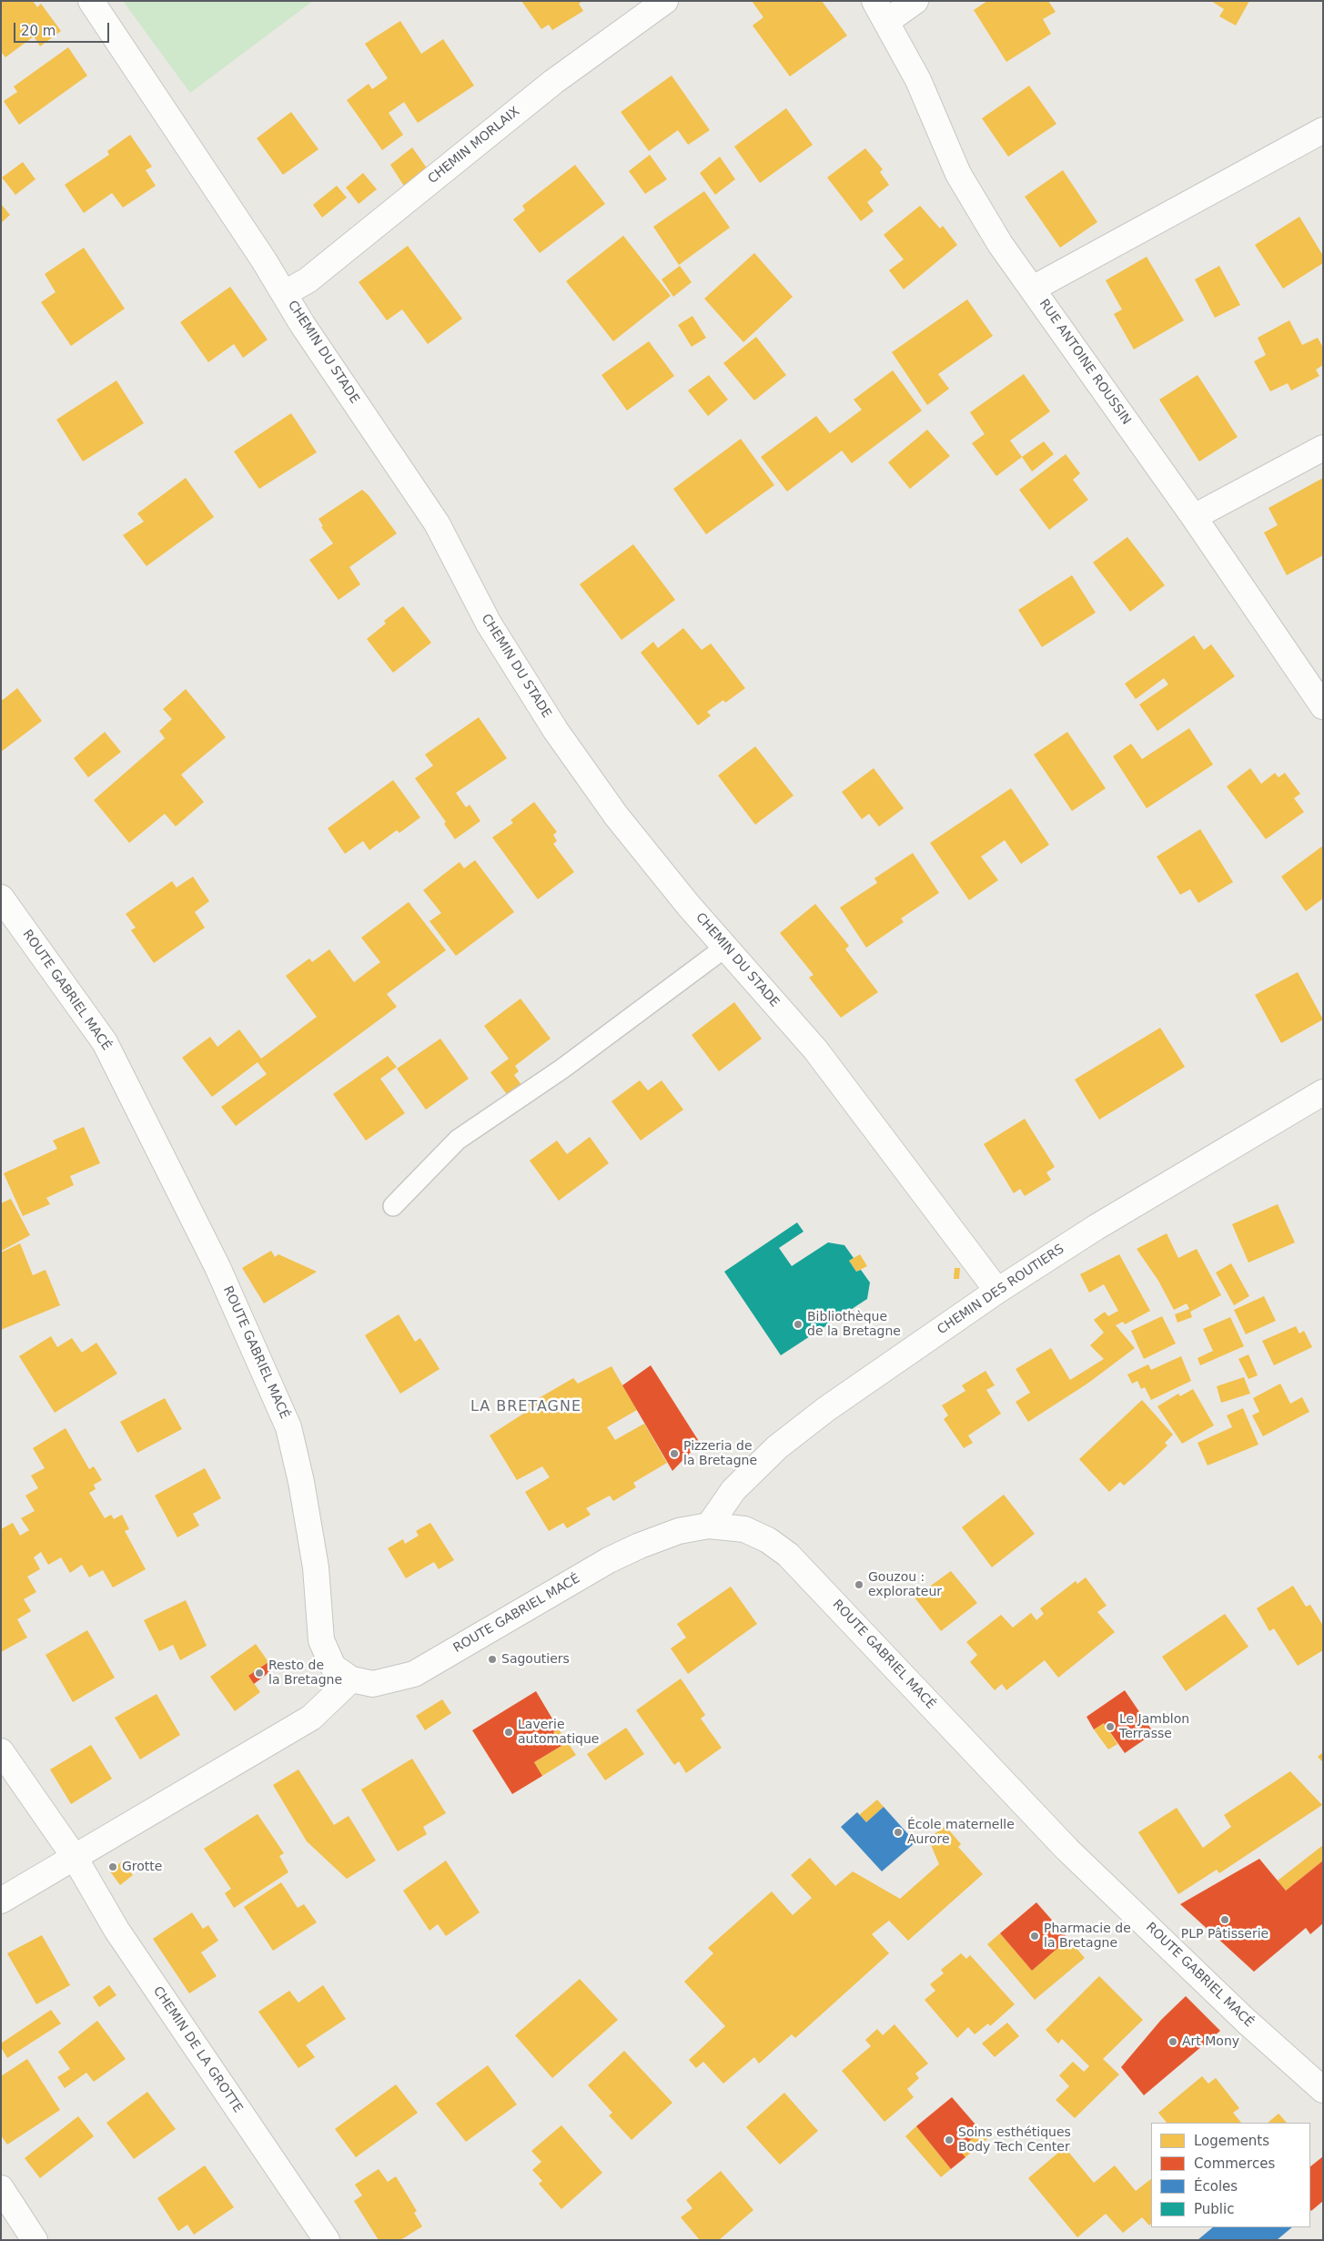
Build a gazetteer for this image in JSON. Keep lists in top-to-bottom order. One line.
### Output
{"streets":{"street":["CHEMIN MORLAIX","CHEMIN DU STADE","RUE ANTOINE ROUSSIN","ROUTE GABRIEL MACÉ","CHEMIN DES ROUTIERS","CHEMIN DE LA GROTTE"]},"crossings":[["CHEMIN MORLAIX","CHEMIN DU STADE"],["CHEMIN DU STADE","CHEMIN DES ROUTIERS"],["ROUTE GABRIEL MACÉ","CHEMIN DES ROUTIERS"]],"districts":["LA BRETAGNE"],"places":["Bibliothèque de la Bretagne","Pizzeria de la Bretagne","Gouzou : explorateur","Sagoutiers","Resto de la Bretagne","Le Jamblon Terrasse","Laverie automatique","École maternelle Aurore","Grotte","PLP Pâtisserie","Pharmacie de la Bretagne","Art Mony","Soins esthétiques Body Tech Center"],"legend":["Logements","Commerces","Écoles","Public"],"scale_bar":"20 m"}
